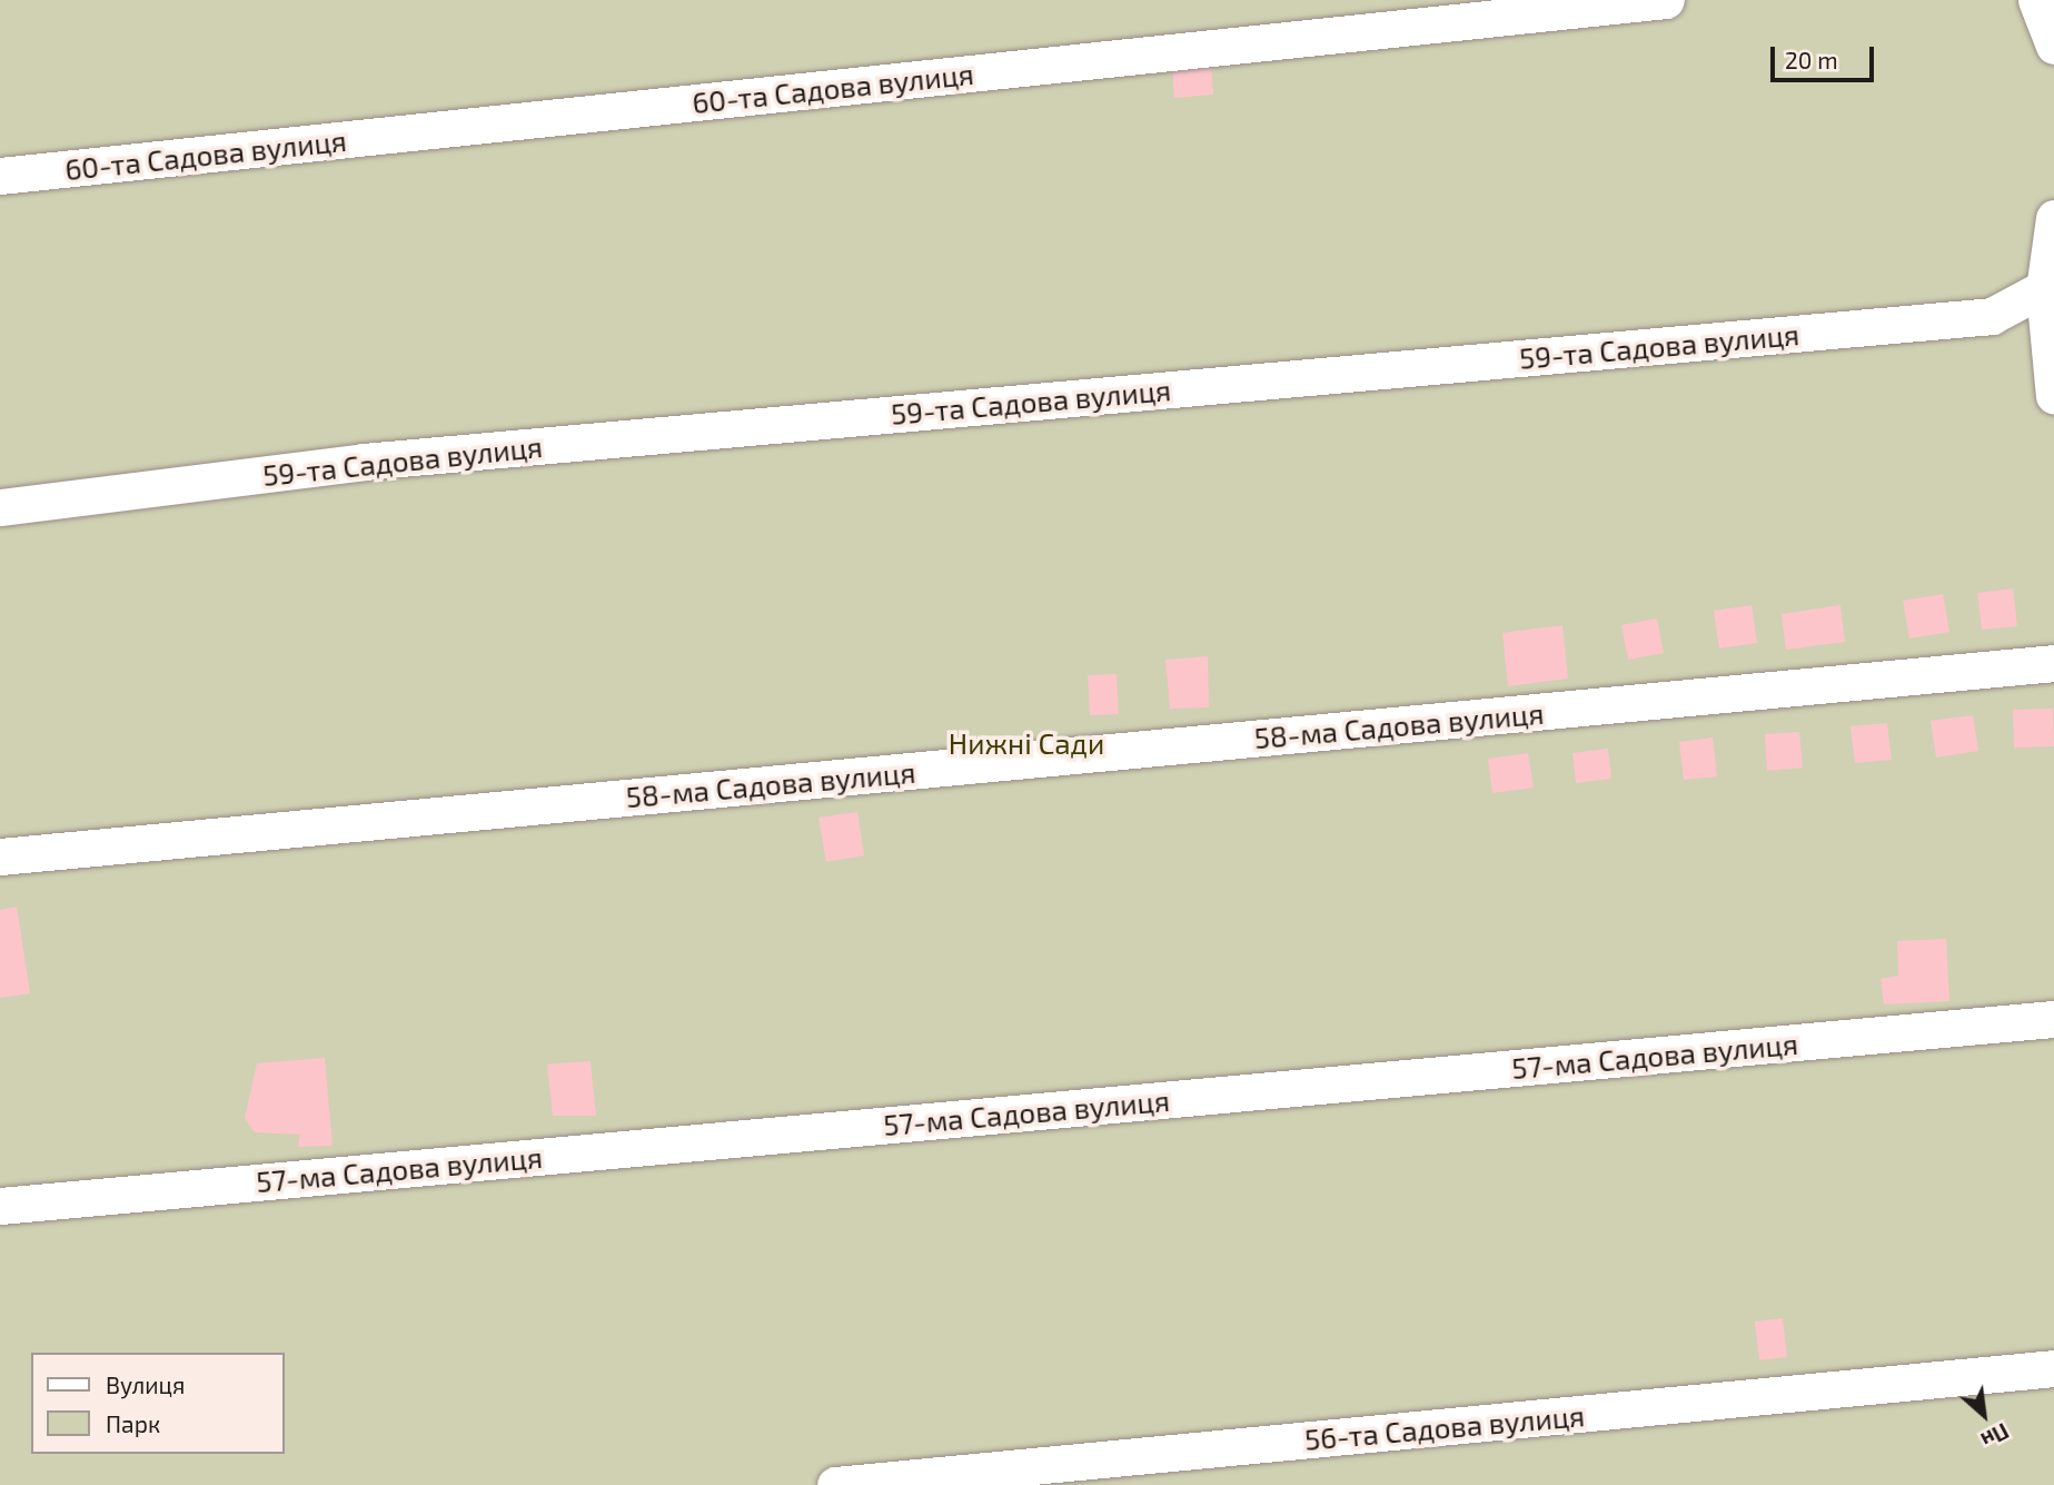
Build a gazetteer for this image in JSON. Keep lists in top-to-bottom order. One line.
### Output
{"streets":{"street":["60-та Садова вулиця","59-та Садова вулиця","58-ма Садова вулиця","57-ма Садова вулиця","56-та Садова вулиця"]},"parks":["Нижні Сади"],"legend":["Вулиця","Парк"],"scale_bar":"20 m","north":"bottom right"}
